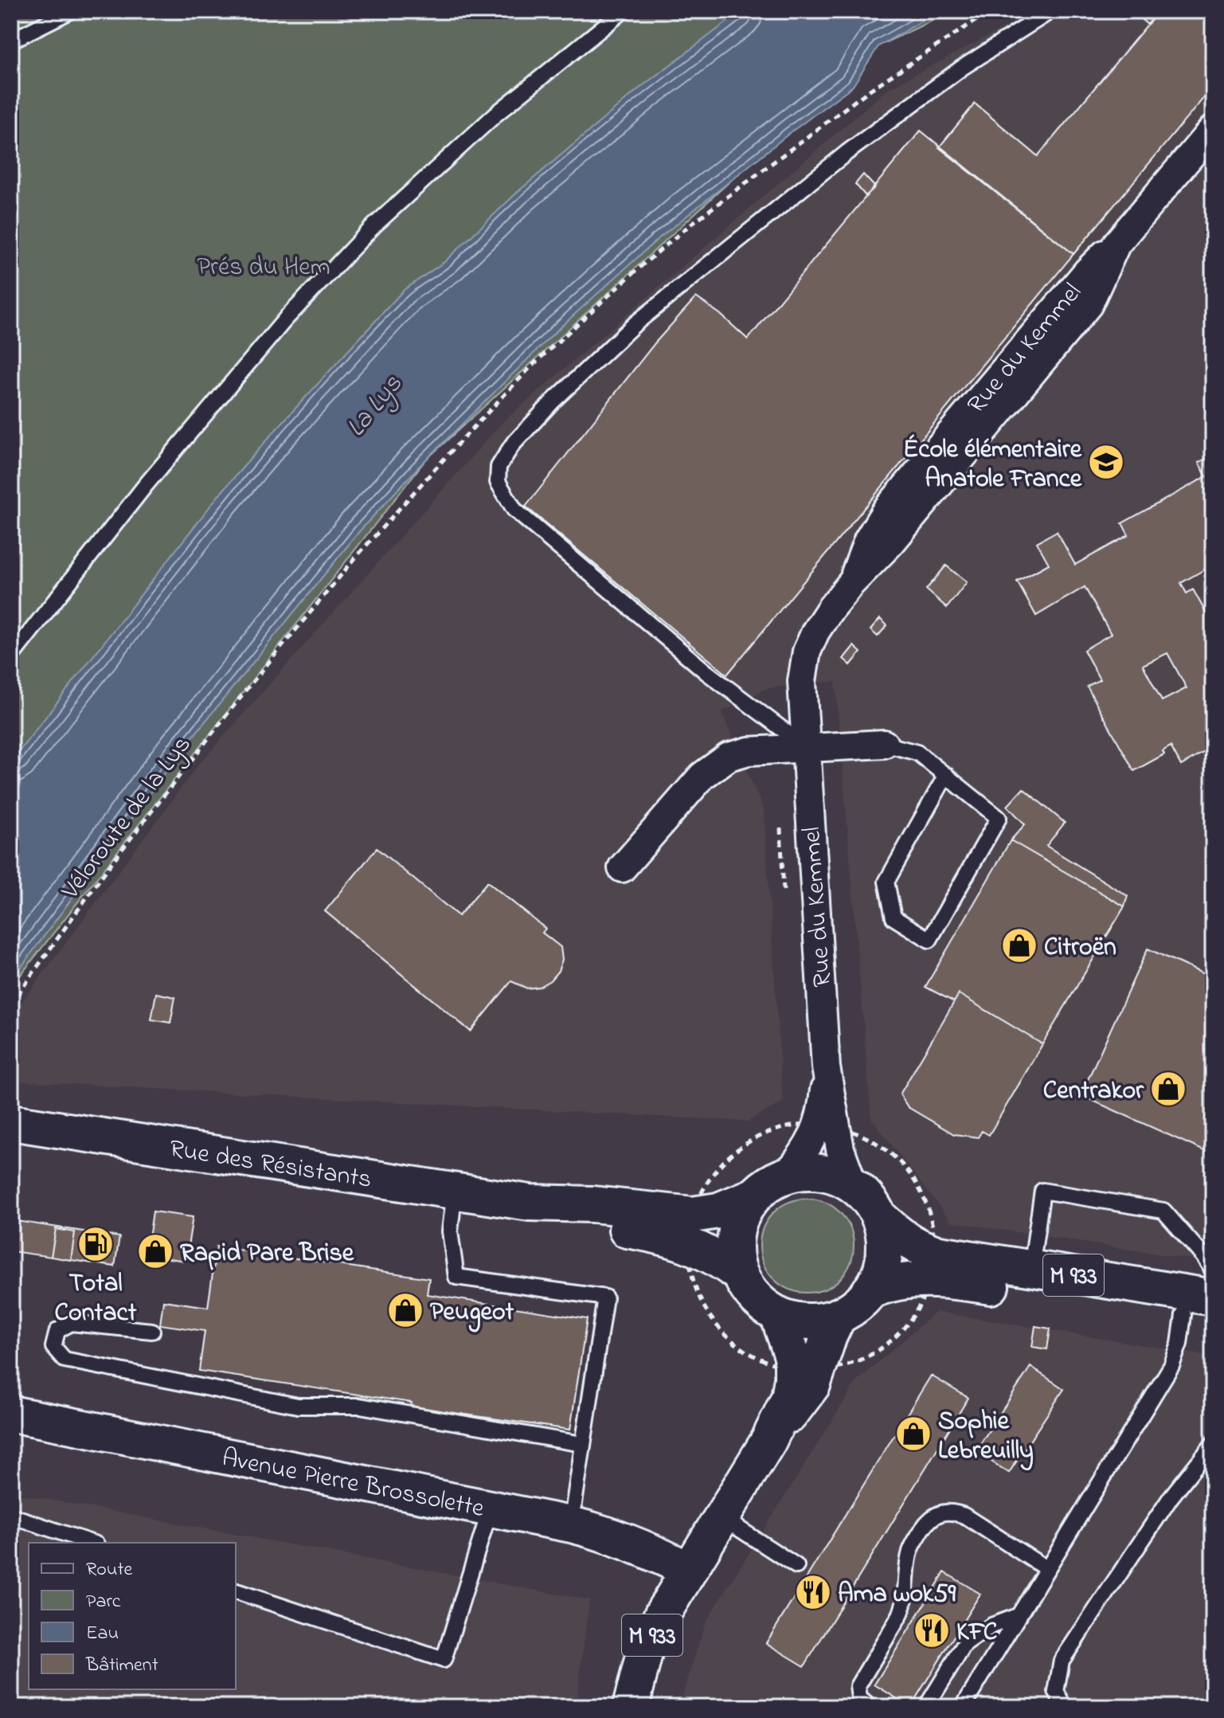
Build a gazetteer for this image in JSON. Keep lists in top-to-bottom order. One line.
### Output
{"streets":{"main road":["Rue des Résistants","M 933","Avenue Pierre Brossolette"],"street":["Rue du Kemmel"],"path":["Véloroute de la Lys"]},"crossings":[["Rue du Kemmel","Rue des Résistants"],["Rue du Kemmel","M 933"],["Rue des Résistants","M 933"],["M 933","Avenue Pierre Brossolette"]],"water":["La Lys"],"parks":["Prés du Hem"],"places":{"school or university":["École élémentaire Anatole France"],"shop":["Citroën","Centrakor","Rapid Pare Brise","Peugeot","Sophie Lebreuilly"],"fuel station":["Total Contact"],"restaurant":["Ama wok59","KFC"]},"legend":["Route","Parc","Eau","Bâtiment"]}
